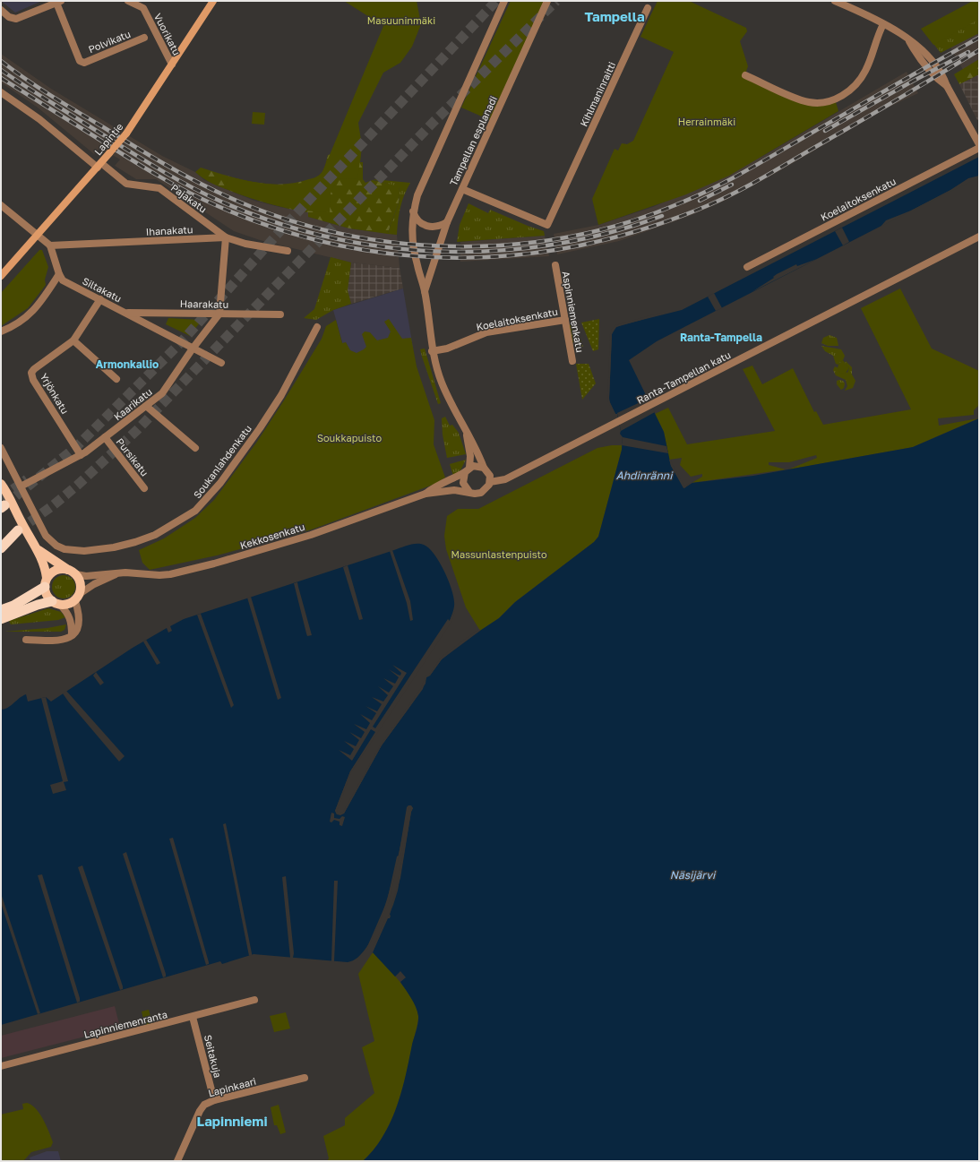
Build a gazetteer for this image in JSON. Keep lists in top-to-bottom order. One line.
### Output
{"streets":{"main road":["Lapintie"],"street":["Vuorikatu","Polvikatu","Kihlmaninraitti","Tampellan esplanadi","Pajakatu","Koelaitoksenkatu","Ihanakatu","Siltakatu","Haarakatu","Aspinniemenkatu","Ranta-Tampellan katu","Yrjönkatu","Kaarikatu","Pursikatu","Soukanlahdenkatu","Kekkosenkatu","Lapinniemenranta","Seitakuja","Lapinkaari"]},"crossings":[["Vuorikatu","Lapintie"],["Kihlmaninraitti","Tampellan esplanadi"],["Lapintie","Pajakatu"],["Tampellan esplanadi","Koelaitoksenkatu"],["Tampellan esplanadi","Ranta-Tampellan katu"],["Tampellan esplanadi","Kekkosenkatu"],["Pajakatu","Ihanakatu"],["Koelaitoksenkatu","Aspinniemenkatu"],["Siltakatu","Haarakatu"],["Siltakatu","Yrjönkatu"],["Siltakatu","Kaarikatu"],["Haarakatu","Kaarikatu"],["Ranta-Tampellan katu","Kekkosenkatu"],["Yrjönkatu","Kaarikatu"],["Kaarikatu","Pursikatu"],["Kaarikatu","Soukanlahdenkatu"],["Lapinniemenranta","Seitakuja"],["Seitakuja","Lapinkaari"]],"districts":["Tampella","Ranta-Tampella","Armonkallio","Lapinniemi"],"water":["Ahdinränni","Näsijärvi"],"parks":["Masuuninmäki","Herrainmäki","Soukkapuisto","Massunlastenpuisto"]}
